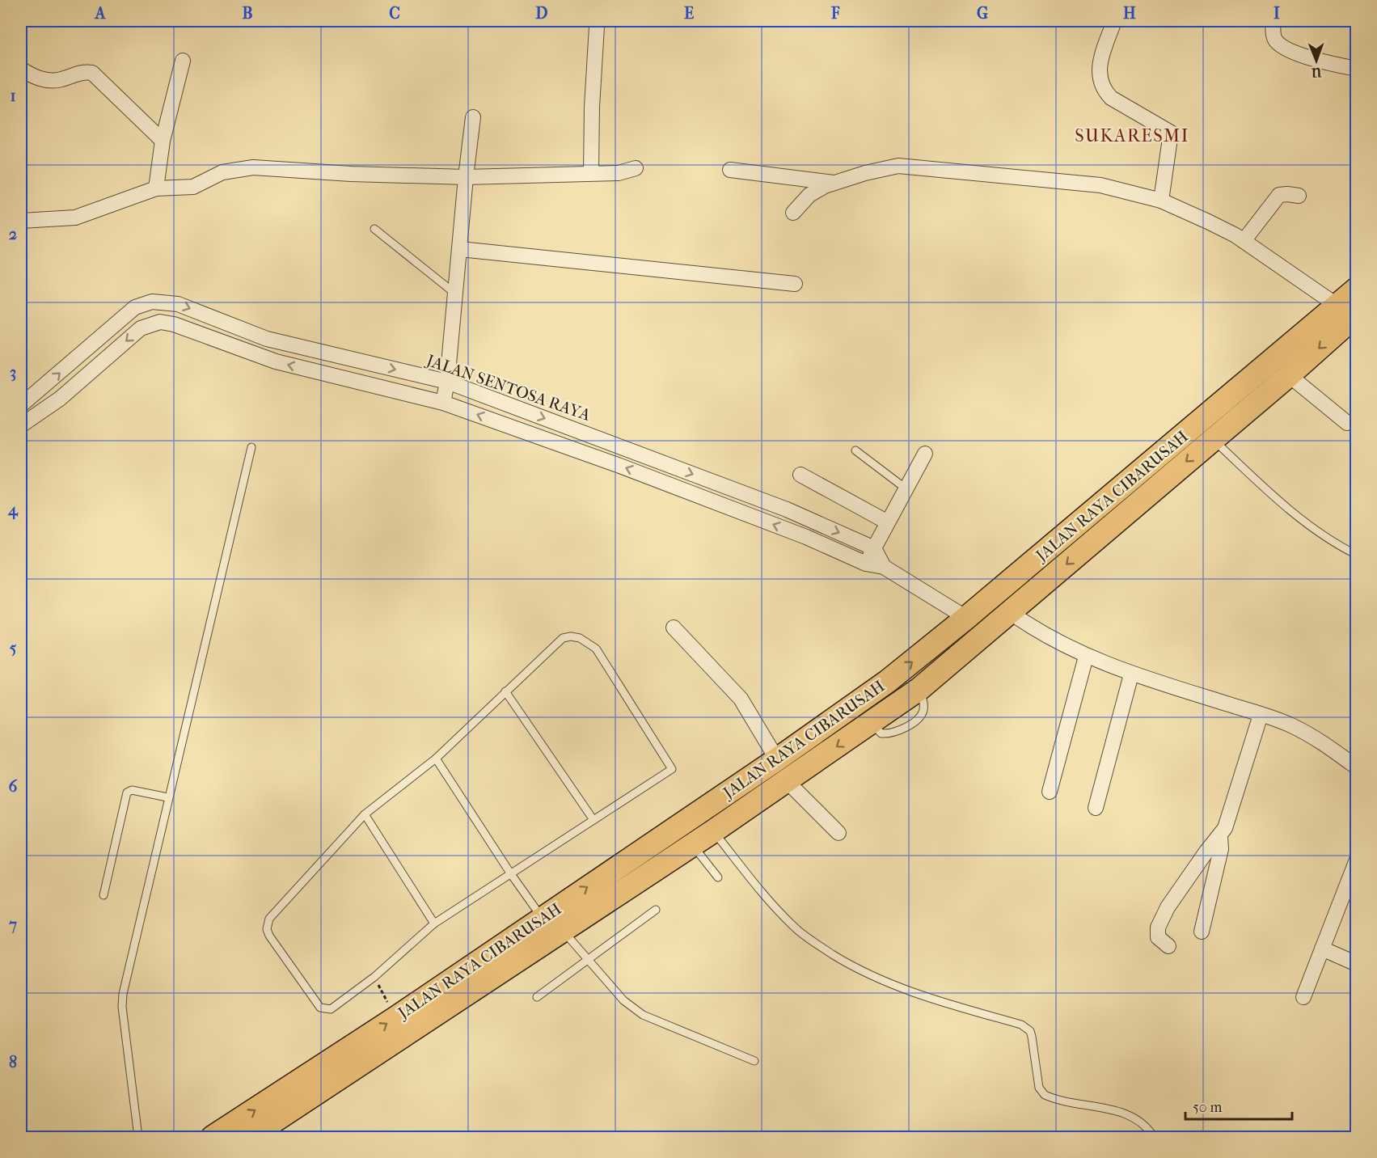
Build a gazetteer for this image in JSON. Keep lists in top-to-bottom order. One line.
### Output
{"streets":{"main road":["JALAN RAYA CIBARUSAH"],"street":["JALAN SENTOSA RAYA"]},"districts":["SUKARESMI"],"scale_bar":"50 m","north":"bottom","grid":{"columns":["A","B","C","D","E","F","G","H","I"],"rows":["1","2","3","4","5","6","7","8"]}}
